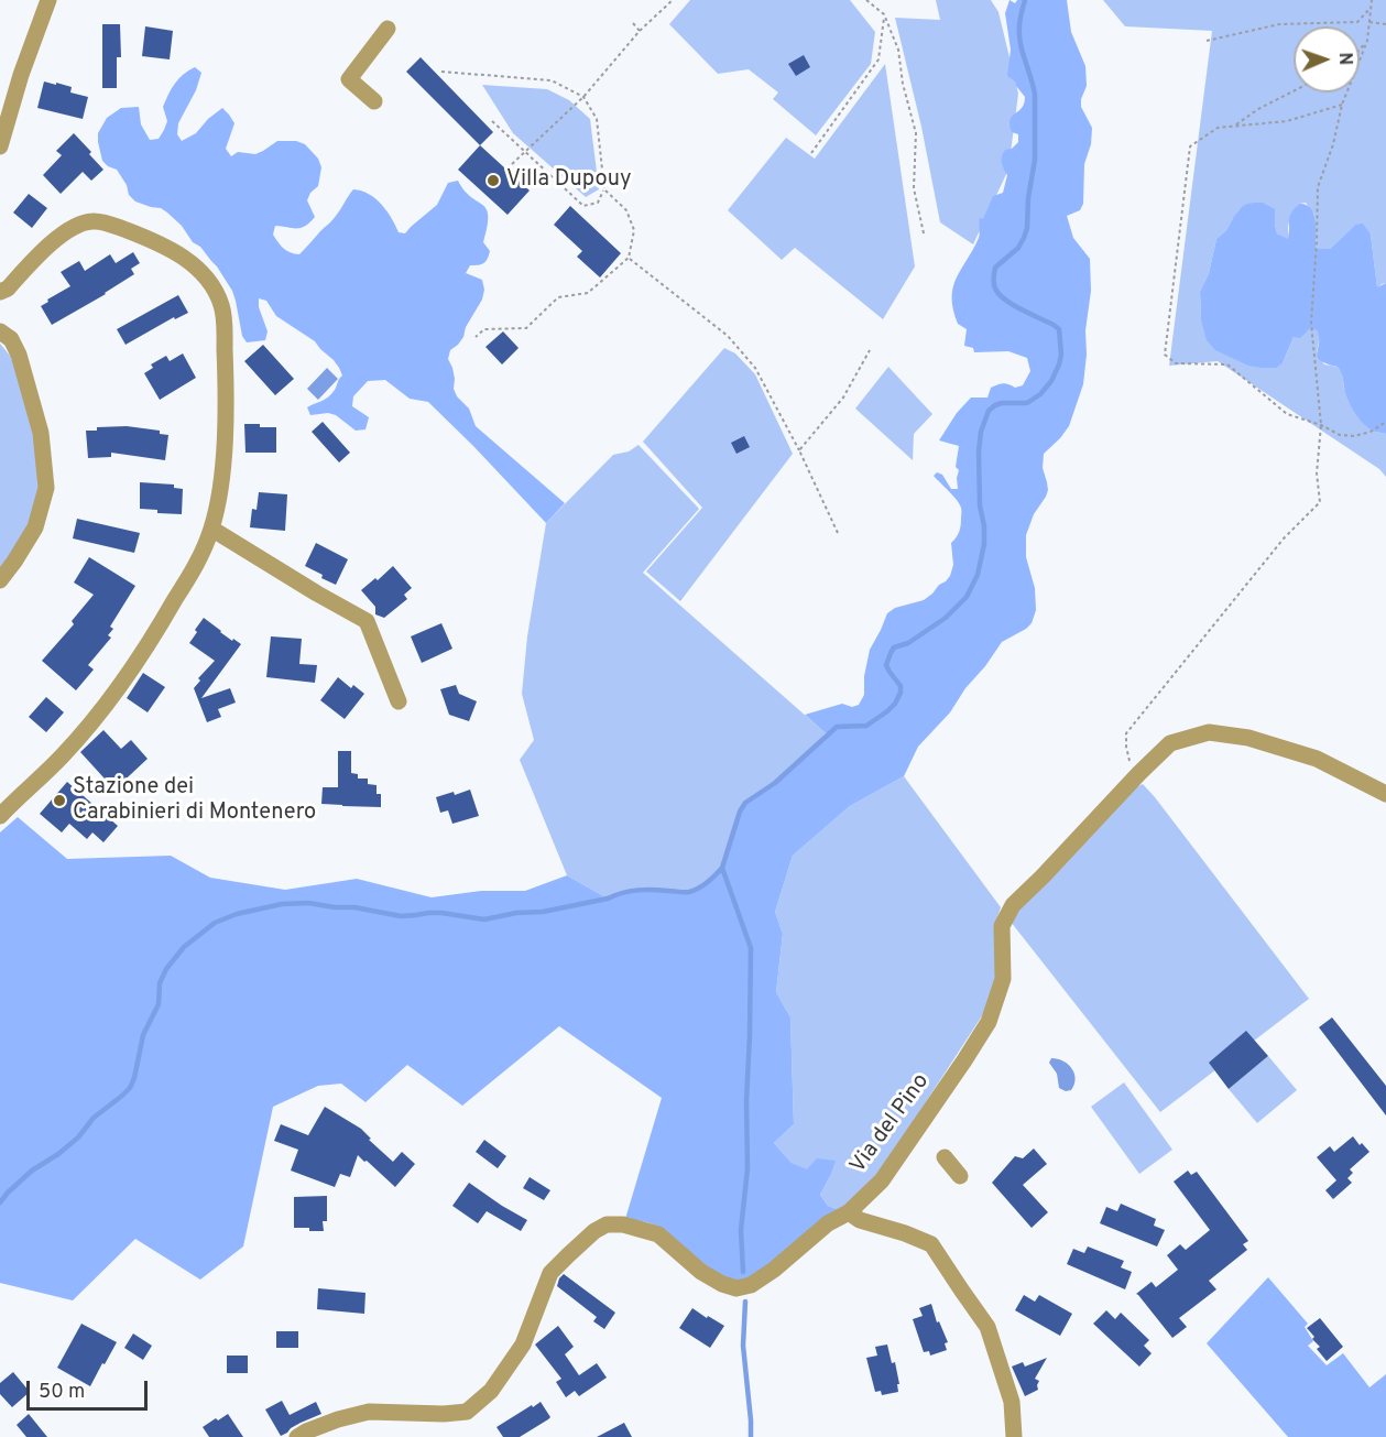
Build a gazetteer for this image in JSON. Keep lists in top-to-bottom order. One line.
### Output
{"streets":{"street":["Via del Pino"]},"places":["Villa Dupouy","Stazione dei Carabinieri di Montenero"],"scale_bar":"50 m","north":"right"}
